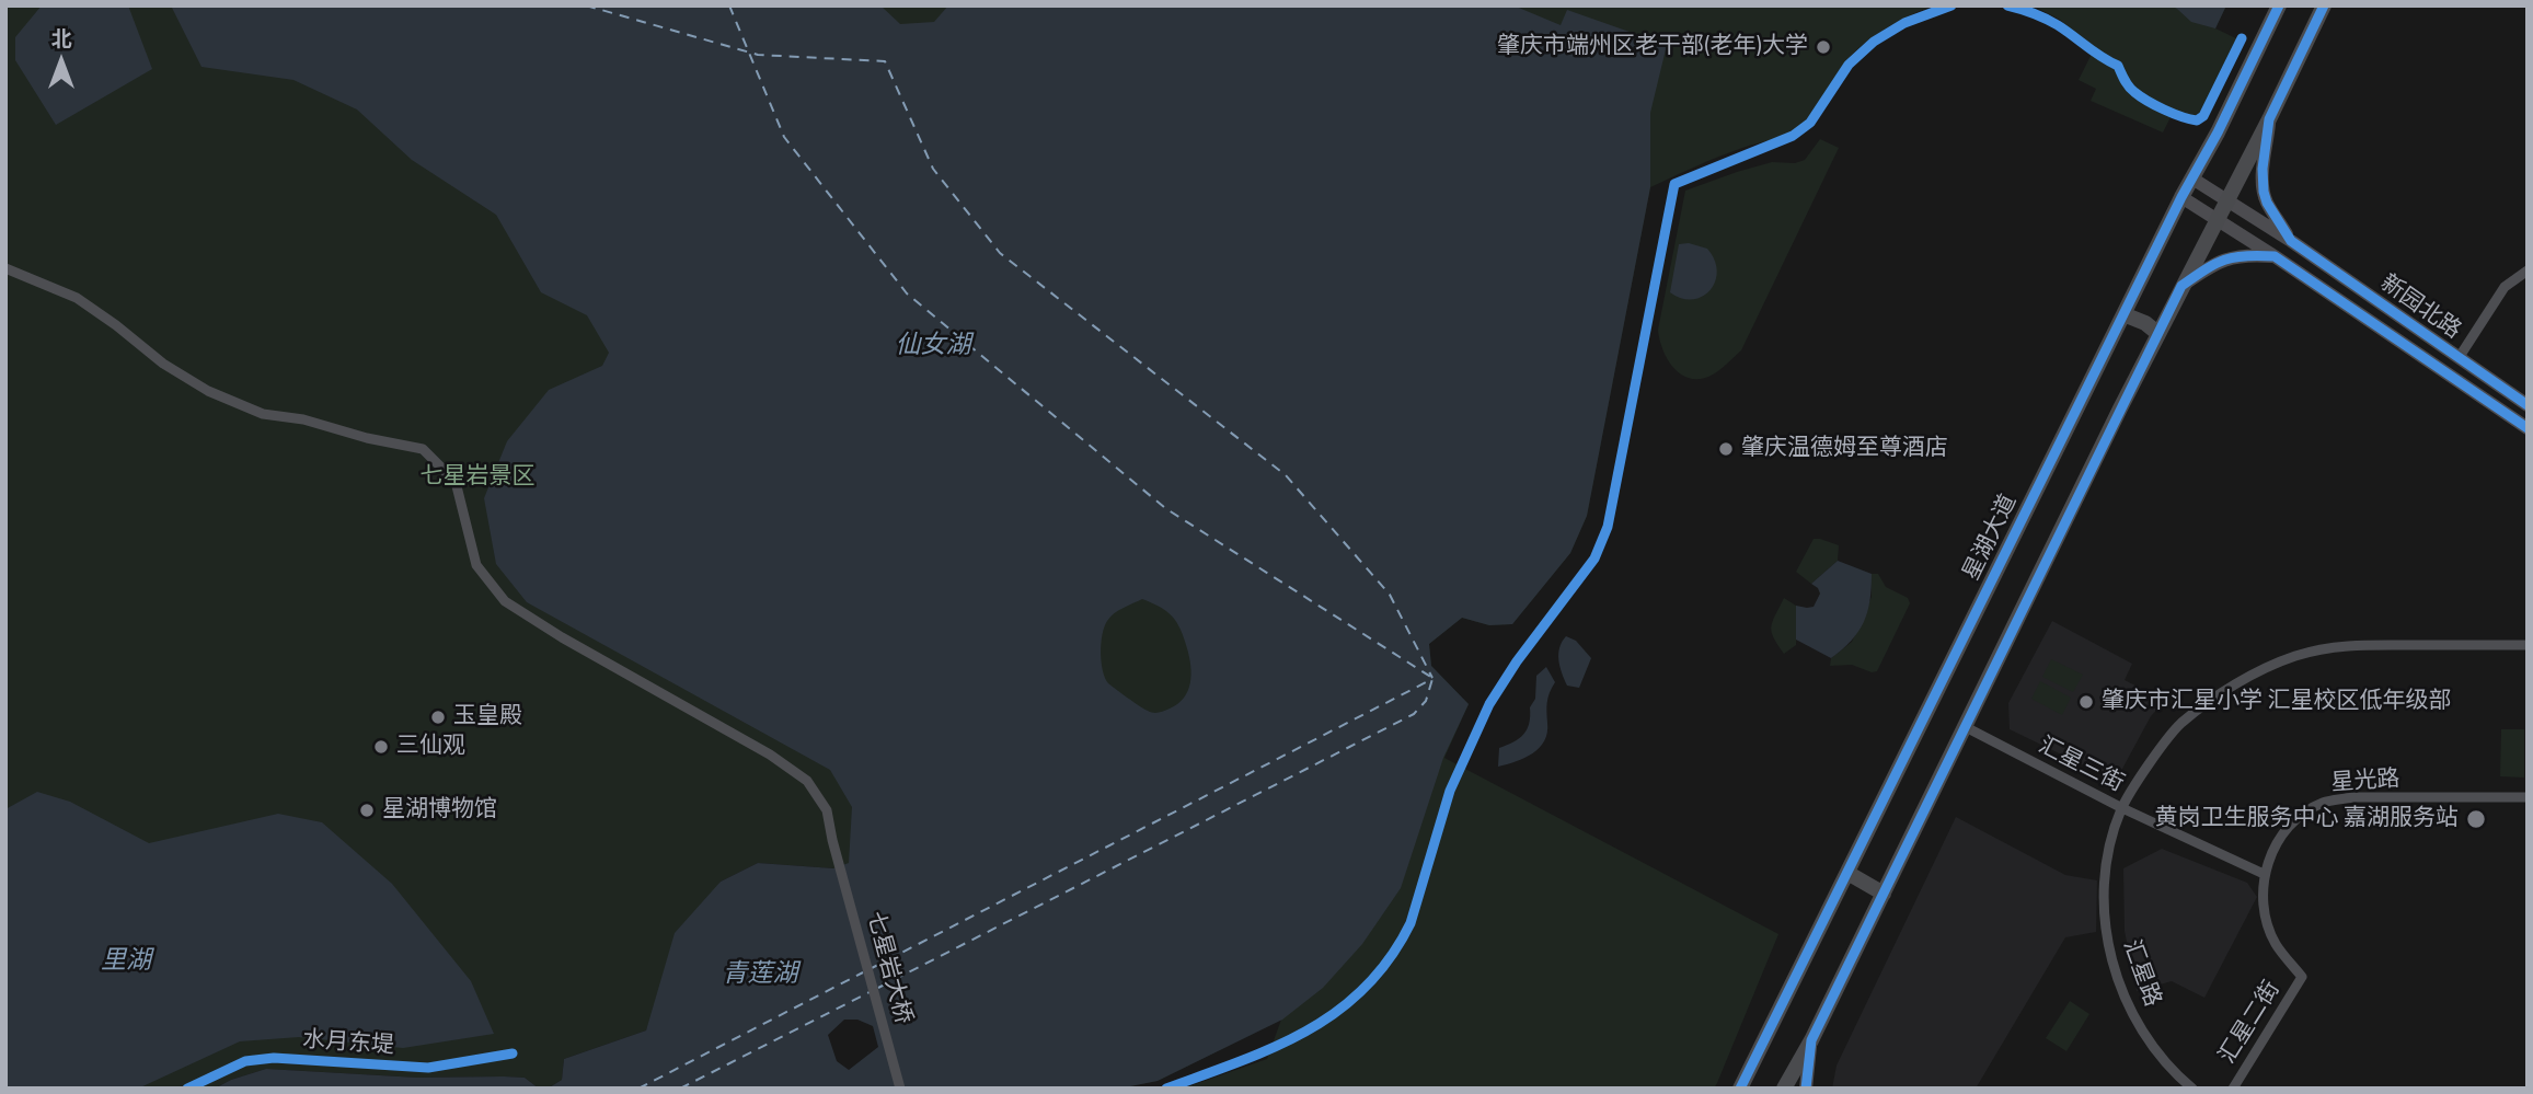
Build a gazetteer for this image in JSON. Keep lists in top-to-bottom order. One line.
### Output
{"streets":{"main road":["新园北路","星湖大道"],"street":["汇星三街","星光路","七星岩大桥","汇星路","汇星二街"],"cycle path":["水月东堤"]},"crossings":[["新园北路","星湖大道"],["汇星三街","星光路"],["汇星三街","汇星路"],["星光路","汇星二街"]],"water":["仙女湖","里湖","青莲湖"],"parks":["七星岩景区"],"places":["肇庆市端州区老干部(老年)大学","肇庆温德姆至尊酒店","肇庆市汇星小学 汇星校区低年级部","玉皇殿","三仙观","星湖博物馆","黄岗卫生服务中心 嘉湖服务站"],"north":"top"}
